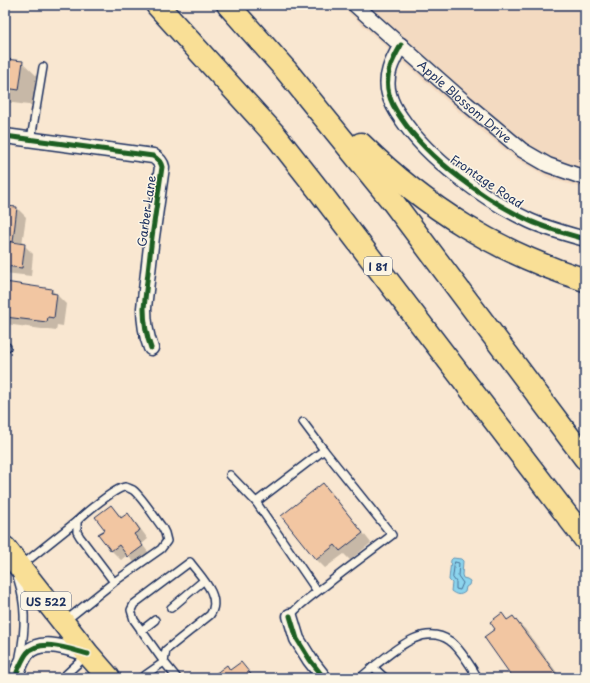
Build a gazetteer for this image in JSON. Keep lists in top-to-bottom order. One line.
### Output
{"streets":{"highway":["I 81","US 522"],"street":["Apple Blossom Drive","Frontage Road","Garber Lane"]},"crossings":[["Apple Blossom Drive","Frontage Road"]]}
